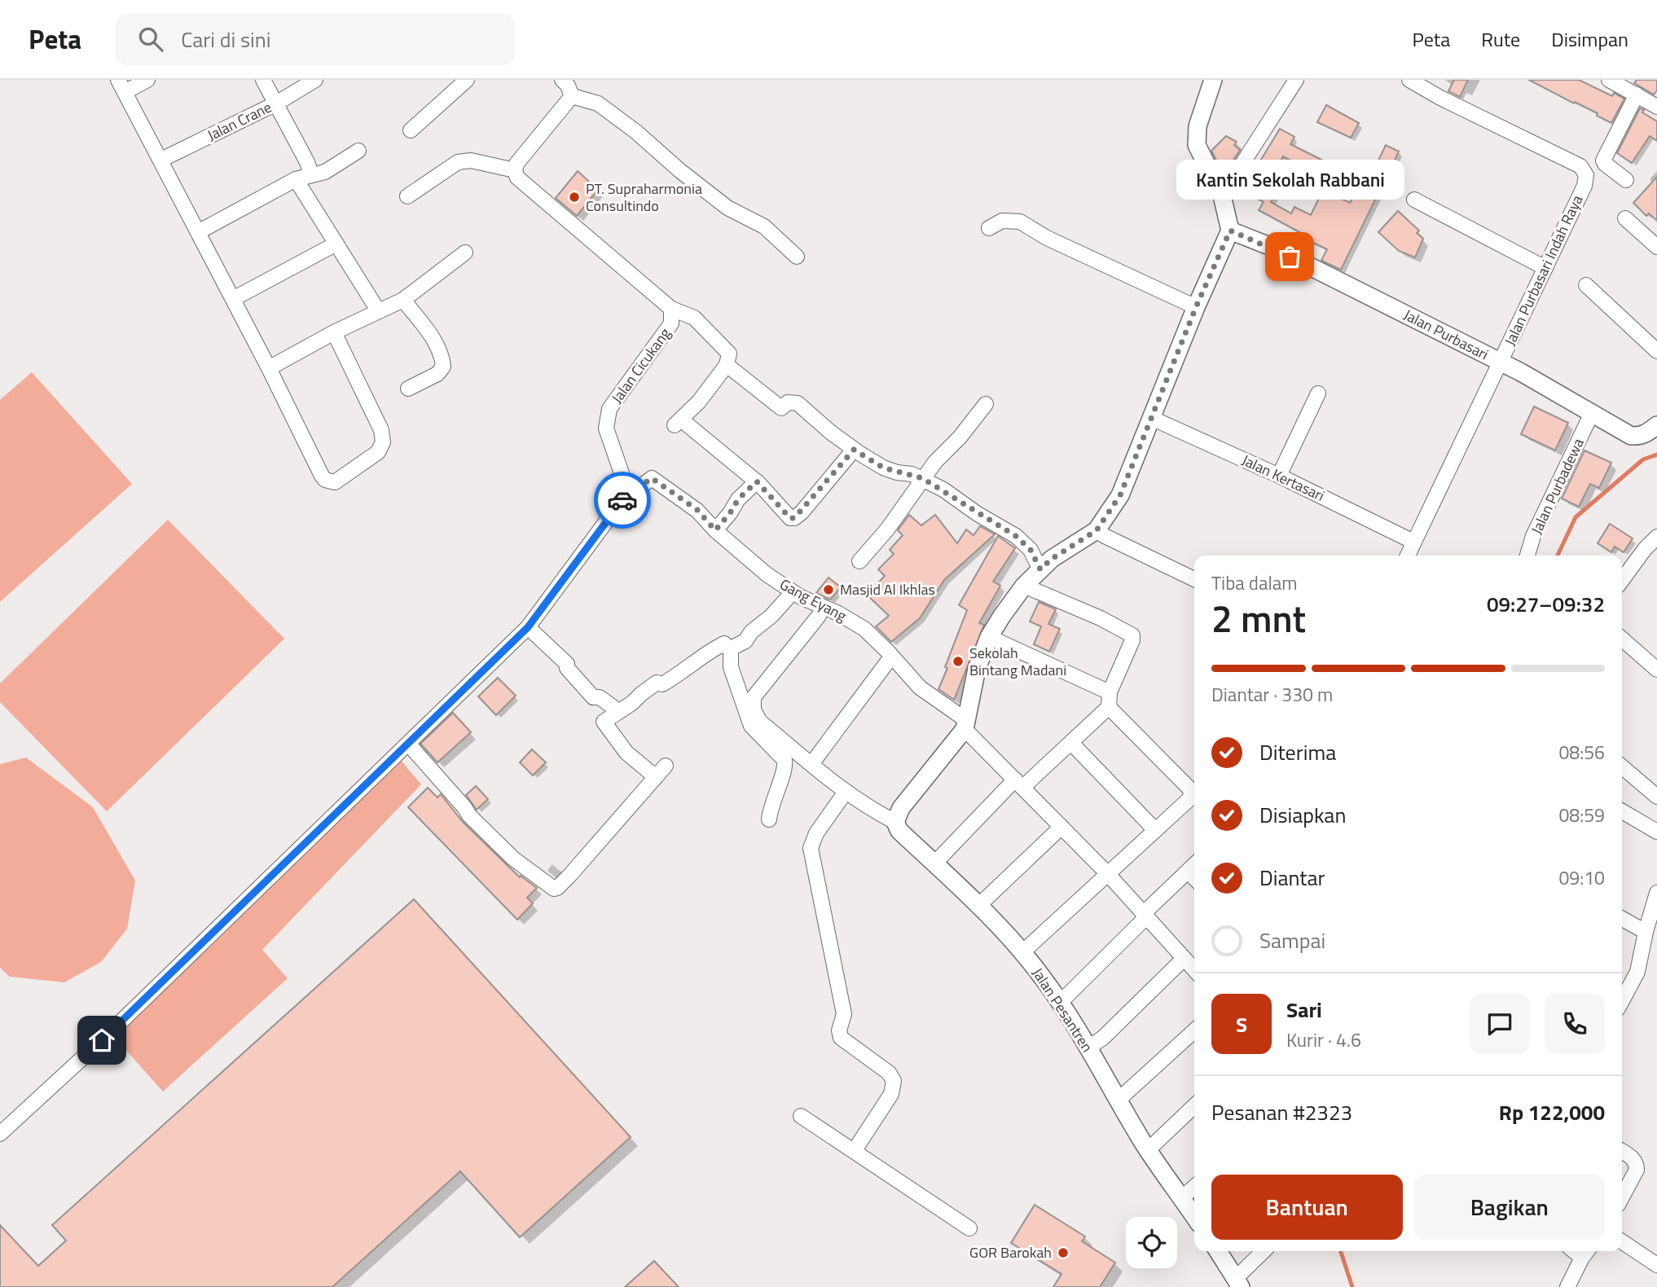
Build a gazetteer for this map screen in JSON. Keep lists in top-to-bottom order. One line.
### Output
{"streets":{"street":["Jalan Crane","Jalan Purbasari Indah Raya","Jalan Purbasari","Jalan Cicukang","Jalan Kertasari","Jalan Purbadewa","Gang Eyang","Jalan Pesantren"]},"crossings":[["Jalan Purbasari Indah Raya","Jalan Purbasari"],["Jalan Purbasari Indah Raya","Jalan Kertasari"],["Jalan Purbasari","Jalan Purbadewa"],["Jalan Cicukang","Gang Eyang"]],"places":["PT. Supraharmonia Consultindo","Kantin Sekolah Rabbani","Masjid Al Ikhlas","Sekolah Bintang Madani","GOR Barokah"],"page":{"header":"Peta","search":"Cari di sini","nav":["Peta","Rute","Disimpan"],"bubble":"Kantin Sekolah Rabbani","heading":["2 mnt","Tiba dalam","09:27–09:32"],"panel":["Sari","Kurir · 4.6","Pesanan #2323","Rp 122,000"],"bar":"Diantar · 330 m","list":[["Diterima","08:56"],["Disiapkan","08:59"],["Diantar","09:10"],"Sampai"],"round":"S","buttons":["Bantuan","Bagikan"]}}
